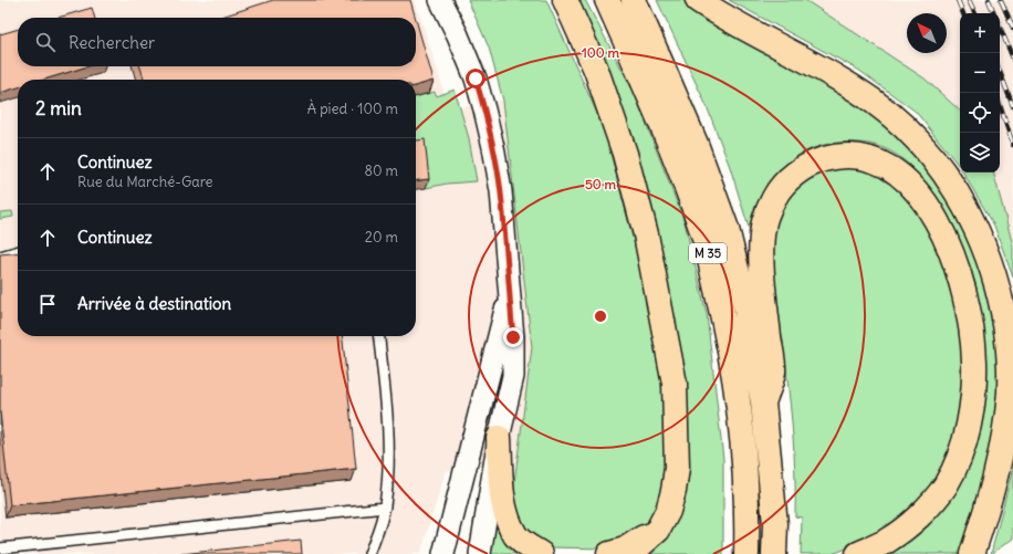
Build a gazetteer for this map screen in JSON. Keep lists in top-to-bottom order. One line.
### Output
{"streets":{"highway":["M 35"]},"north":"top left","page":{"map_buttons":["+","−"],"search":"Rechercher","heading":["2 min","À pied · 100 m"],"list":[["Continuez","Rue du Marché-Gare","80 m"],["Continuez","20 m"],"Arrivée à destination"]},"rings":["100 m","50 m"]}
